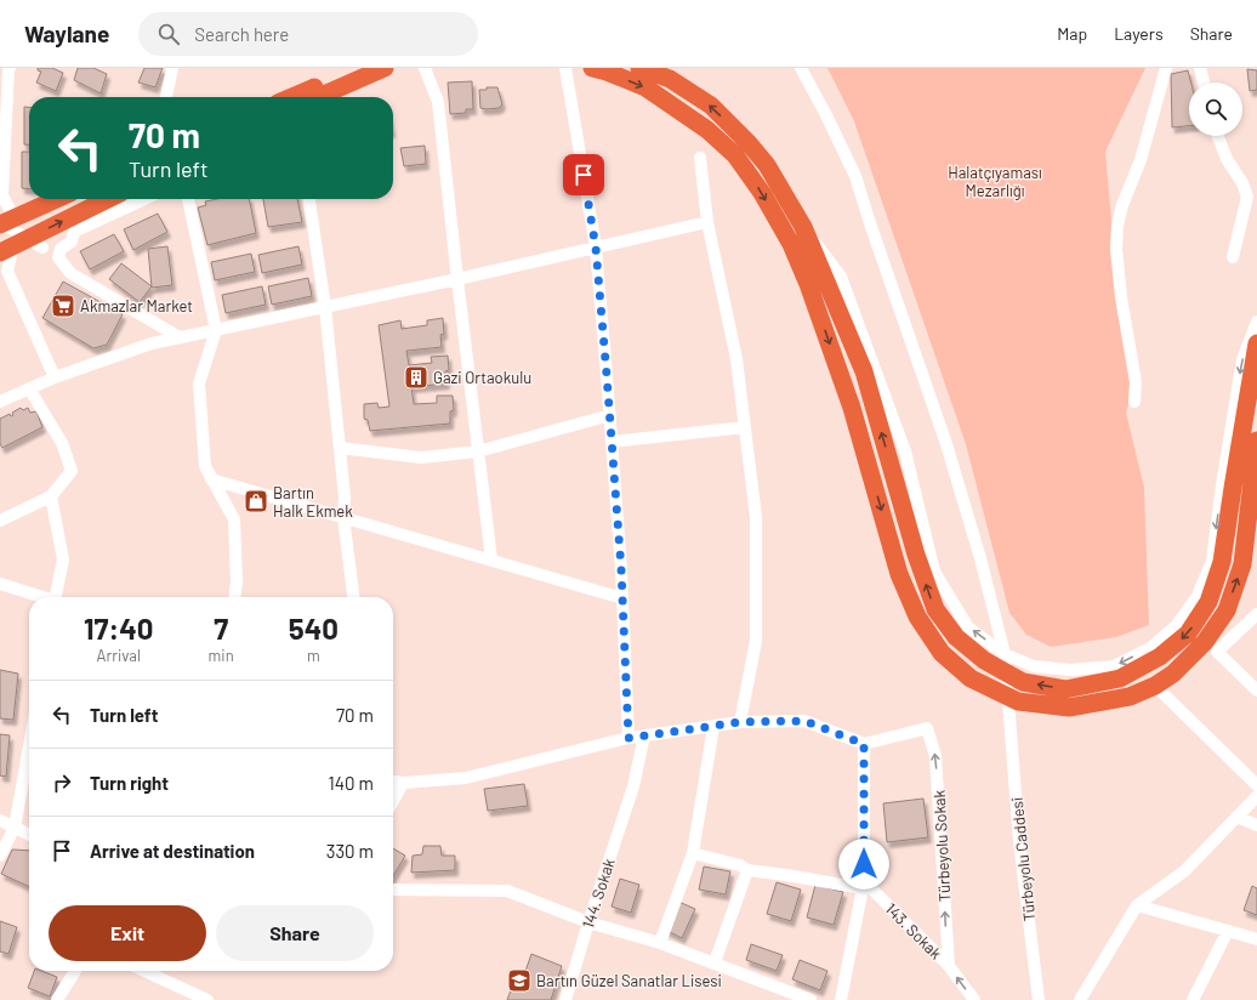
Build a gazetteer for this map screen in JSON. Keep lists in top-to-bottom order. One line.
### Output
{"streets":{"street":["Türbeyolu Sokak","Türbeyolu Caddesi","144. Sokak","143. Sokak"]},"crossings":[["Türbeyolu Sokak","143. Sokak"]],"parks":["Halatçıyaması Mezarlığı"],"places":{"supermarket":["Akmazlar Market"],"building":["Gazi Ortaokulu"],"shop":["Bartın Halk Ekmek"],"school or university":["Bartın Güzel Sanatlar Lisesi"]},"page":{"header":"Waylane","search":"Search here","nav":["Map","Layers","Share"],"turn":["70 m","Turn left"],"eta":["17:40","Arrival","7","min","540","m"],"list":[{"name":"Turn left","value":"70 m"},{"name":"Turn right","value":"140 m"},{"name":"Arrive at destination","value":"330 m"}],"buttons":["Exit","Share"]}}
